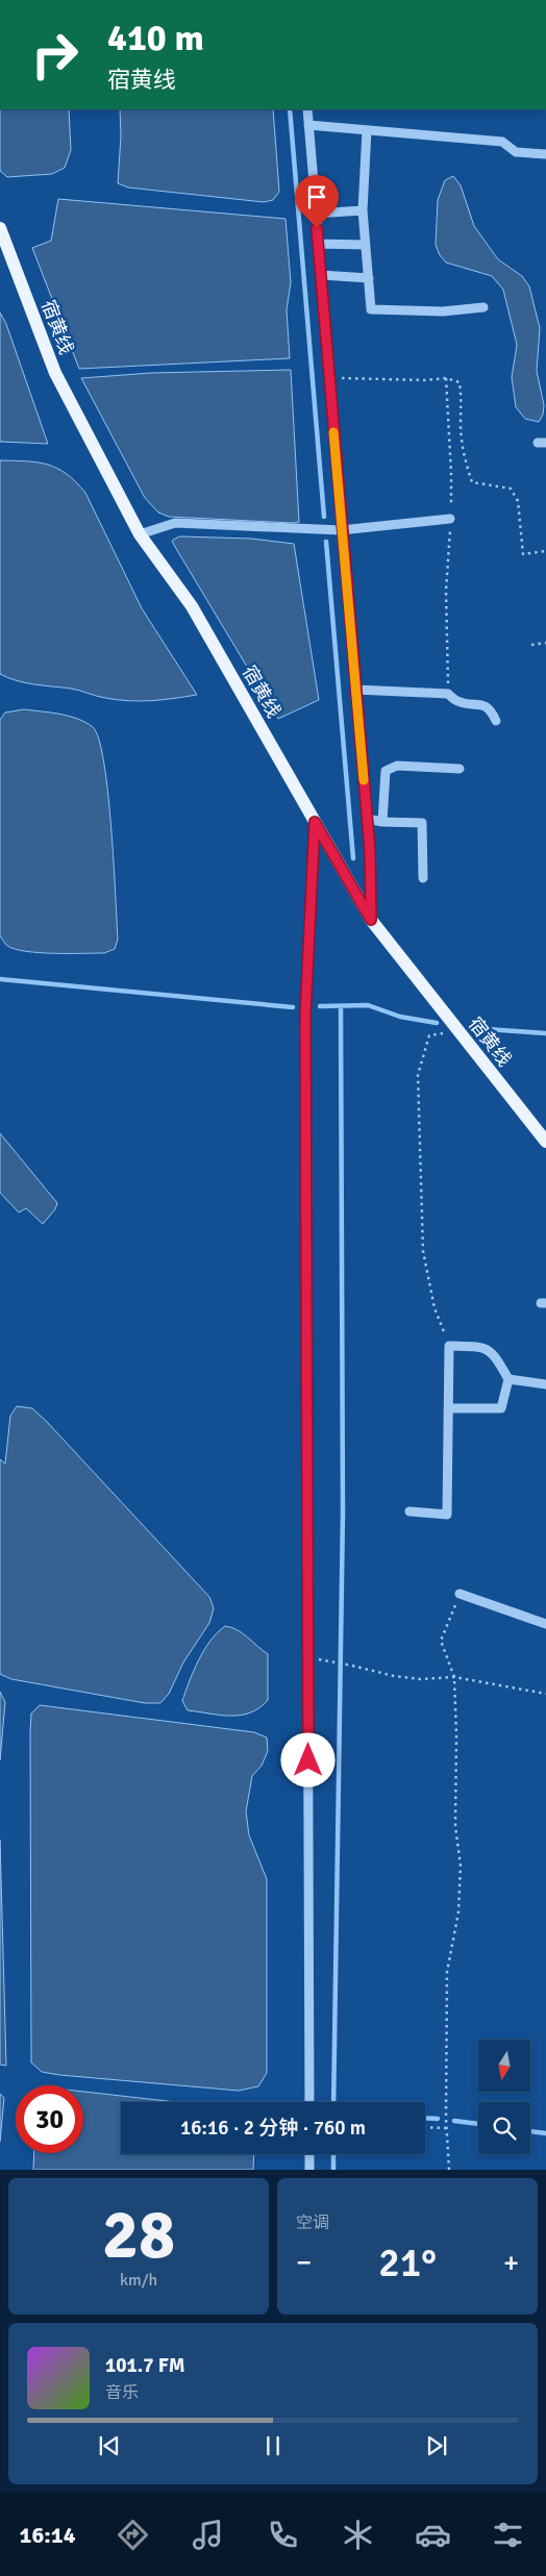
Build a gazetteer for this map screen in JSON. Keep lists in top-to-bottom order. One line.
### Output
{"streets":{"main road":["宿黄线"]},"north":"bottom","page":{"turn":["410 m","宿黄线"],"limit":"30","trip":"16:16 · 2 分钟 · 760 m","tile":[["28","km/h"],"空调"],"heat":["−","21°","+"],"song":["101.7 FM","音乐"],"tabs":"16:14"}}
